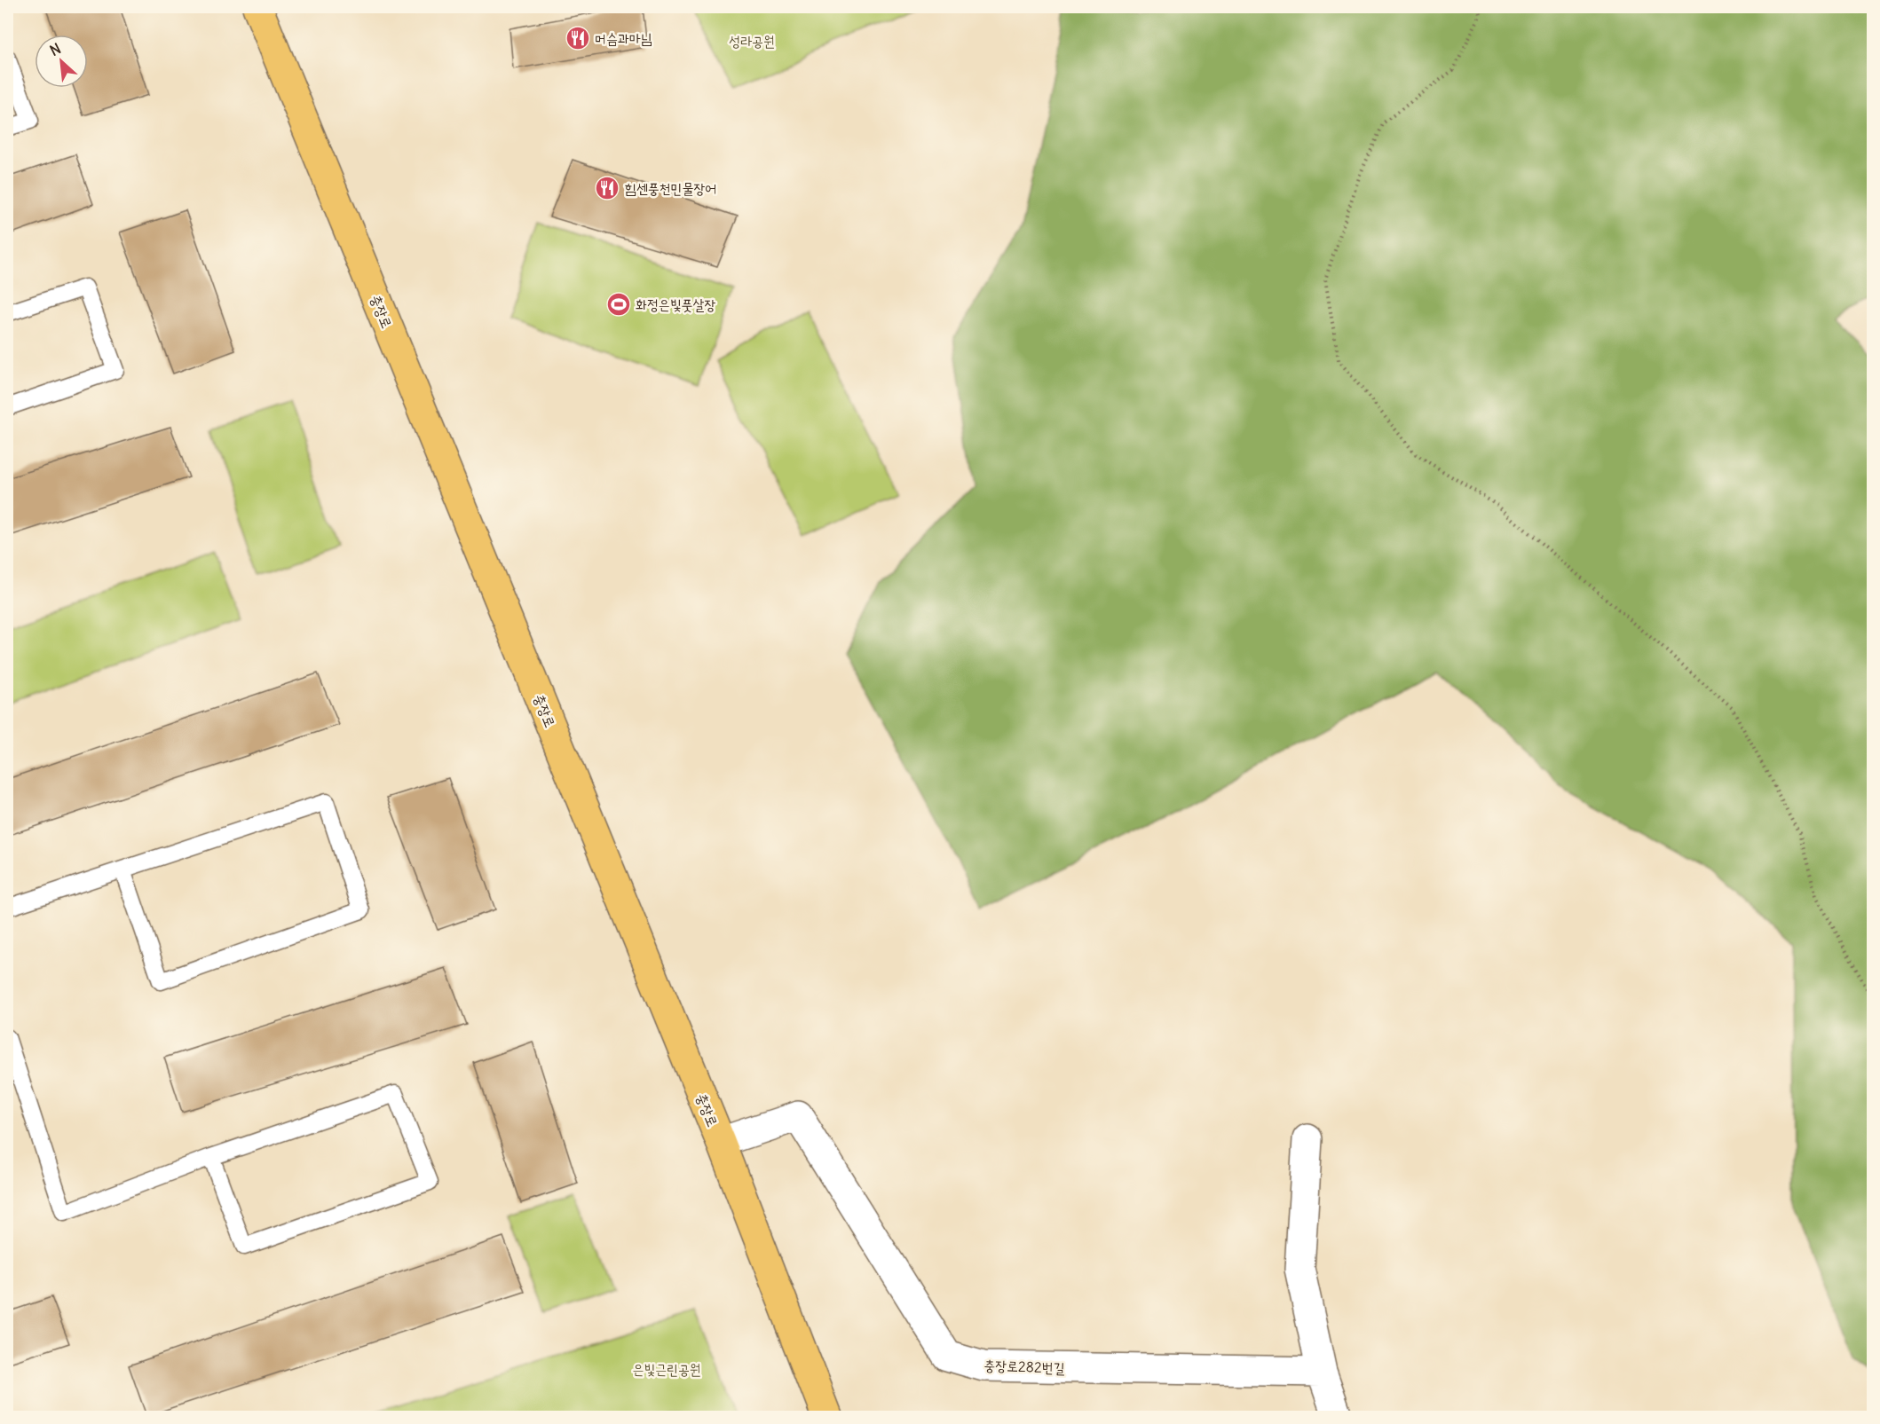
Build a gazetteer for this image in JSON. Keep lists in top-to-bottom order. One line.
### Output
{"streets":{"main road":["충장로"],"street":["충장로282번길"]},"crossings":[["충장로","충장로282번길"]],"parks":["성라공원","은빛근린공원"],"places":{"restaurant":["머슴과마님","힘센풍천민물장어"],"sports":["화정은빛풋살장"]},"north":"top left"}
